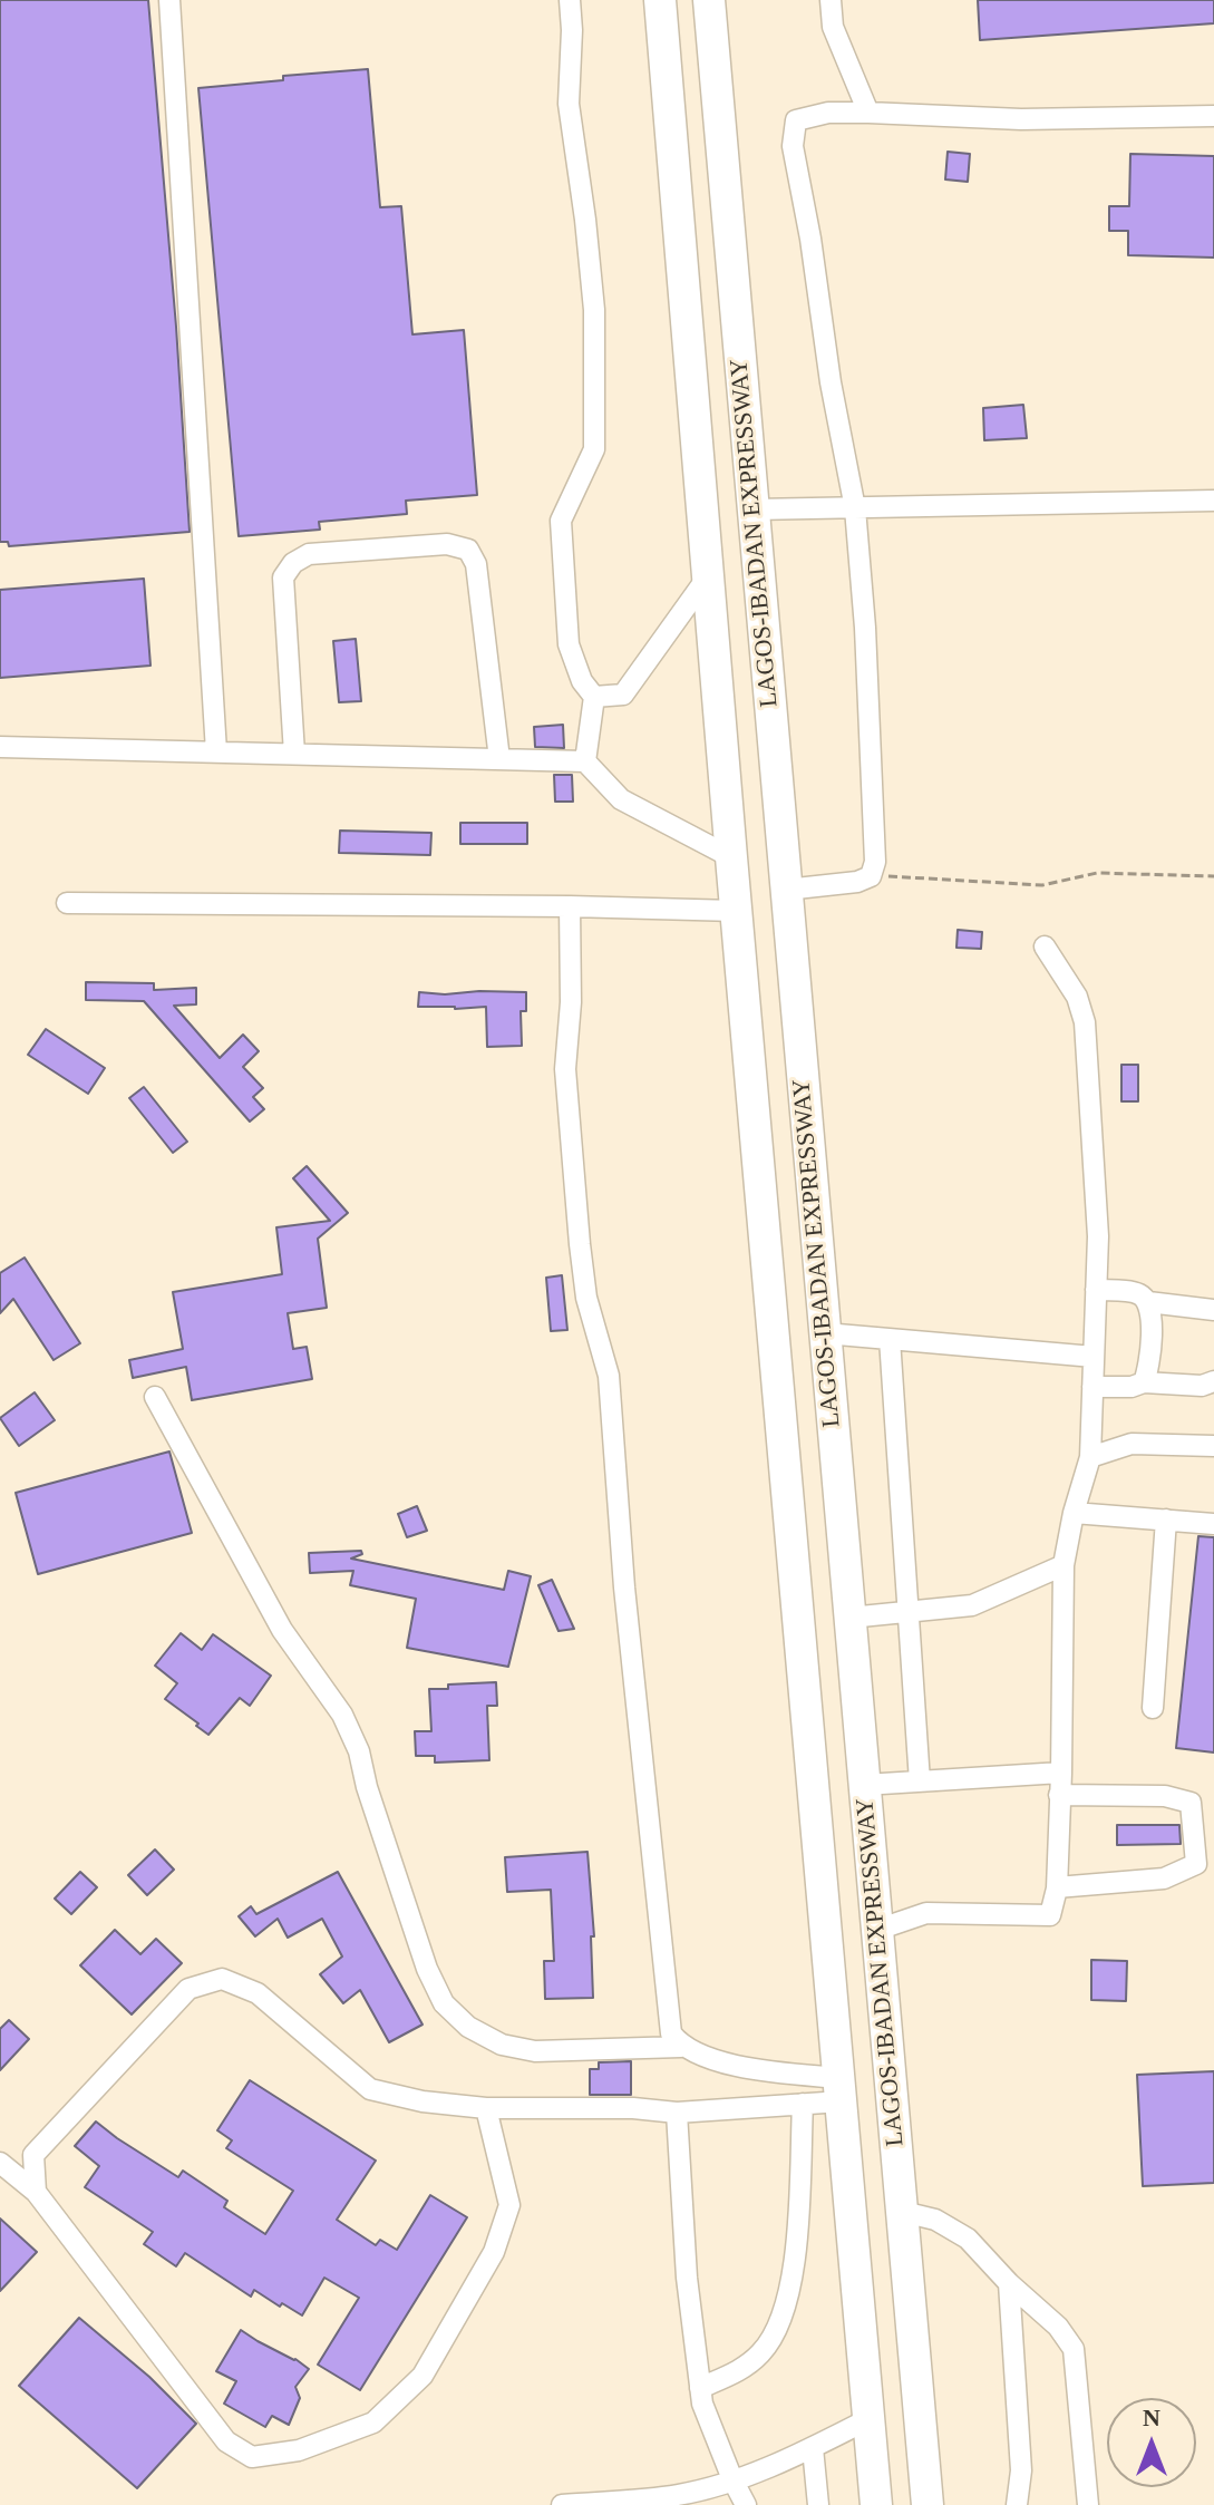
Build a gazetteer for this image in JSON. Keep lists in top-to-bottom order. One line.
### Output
{"streets":{"highway":["LAGOS-IBADAN EXPRESSWAY"]},"north":"top"}
